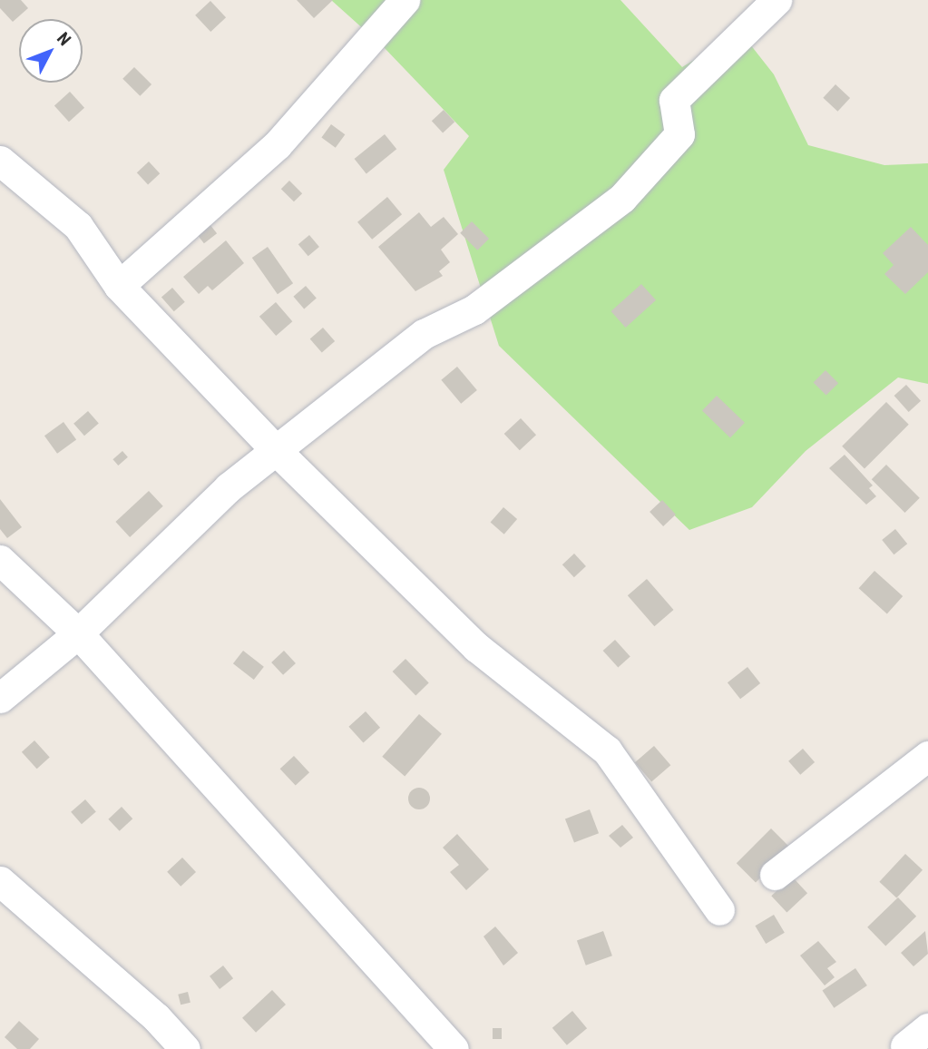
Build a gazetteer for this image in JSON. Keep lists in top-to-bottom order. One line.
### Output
{"north":"top right"}
